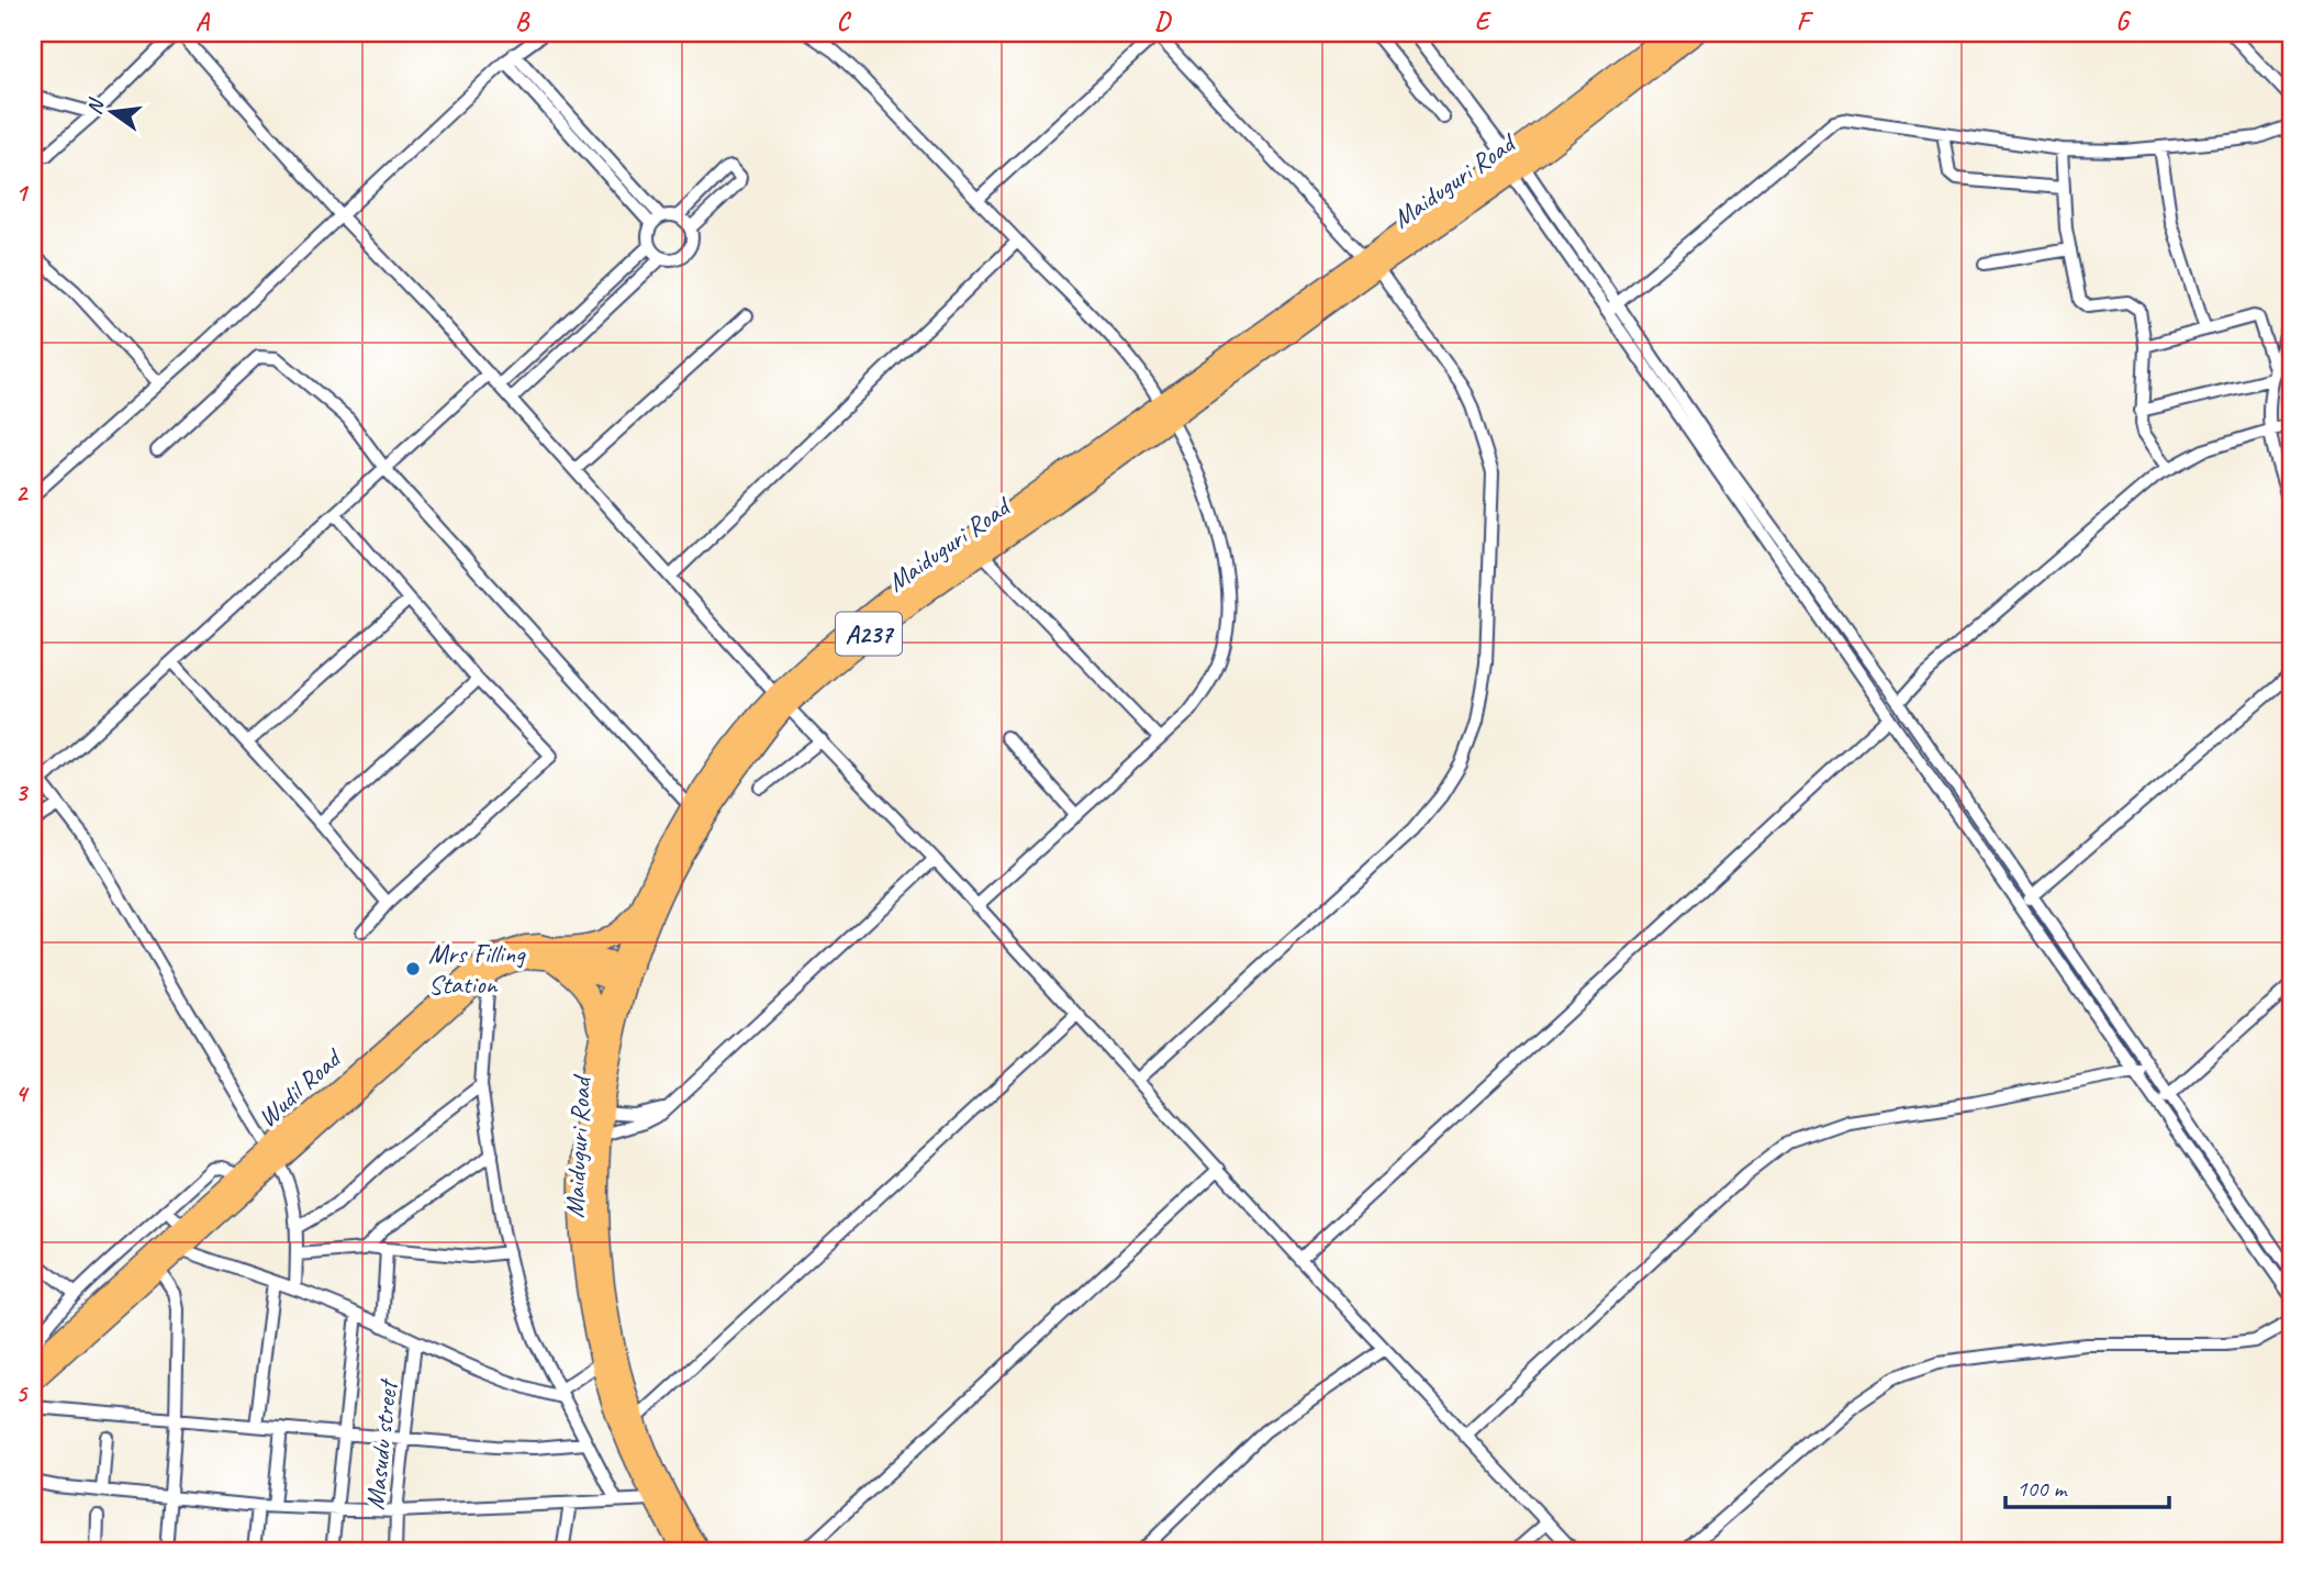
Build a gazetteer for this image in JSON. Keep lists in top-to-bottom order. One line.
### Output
{"streets":{"highway":["Maiduguri Road","A237"],"main road":["Wudil Road"],"street":["Masudu street"]},"crossings":[["Maiduguri Road","Wudil Road"]],"places":["Mrs Filling Station"],"scale_bar":"100 m","north":"left","grid":{"columns":["A","B","C","D","E","F","G"],"rows":["1","2","3","4","5"]}}
